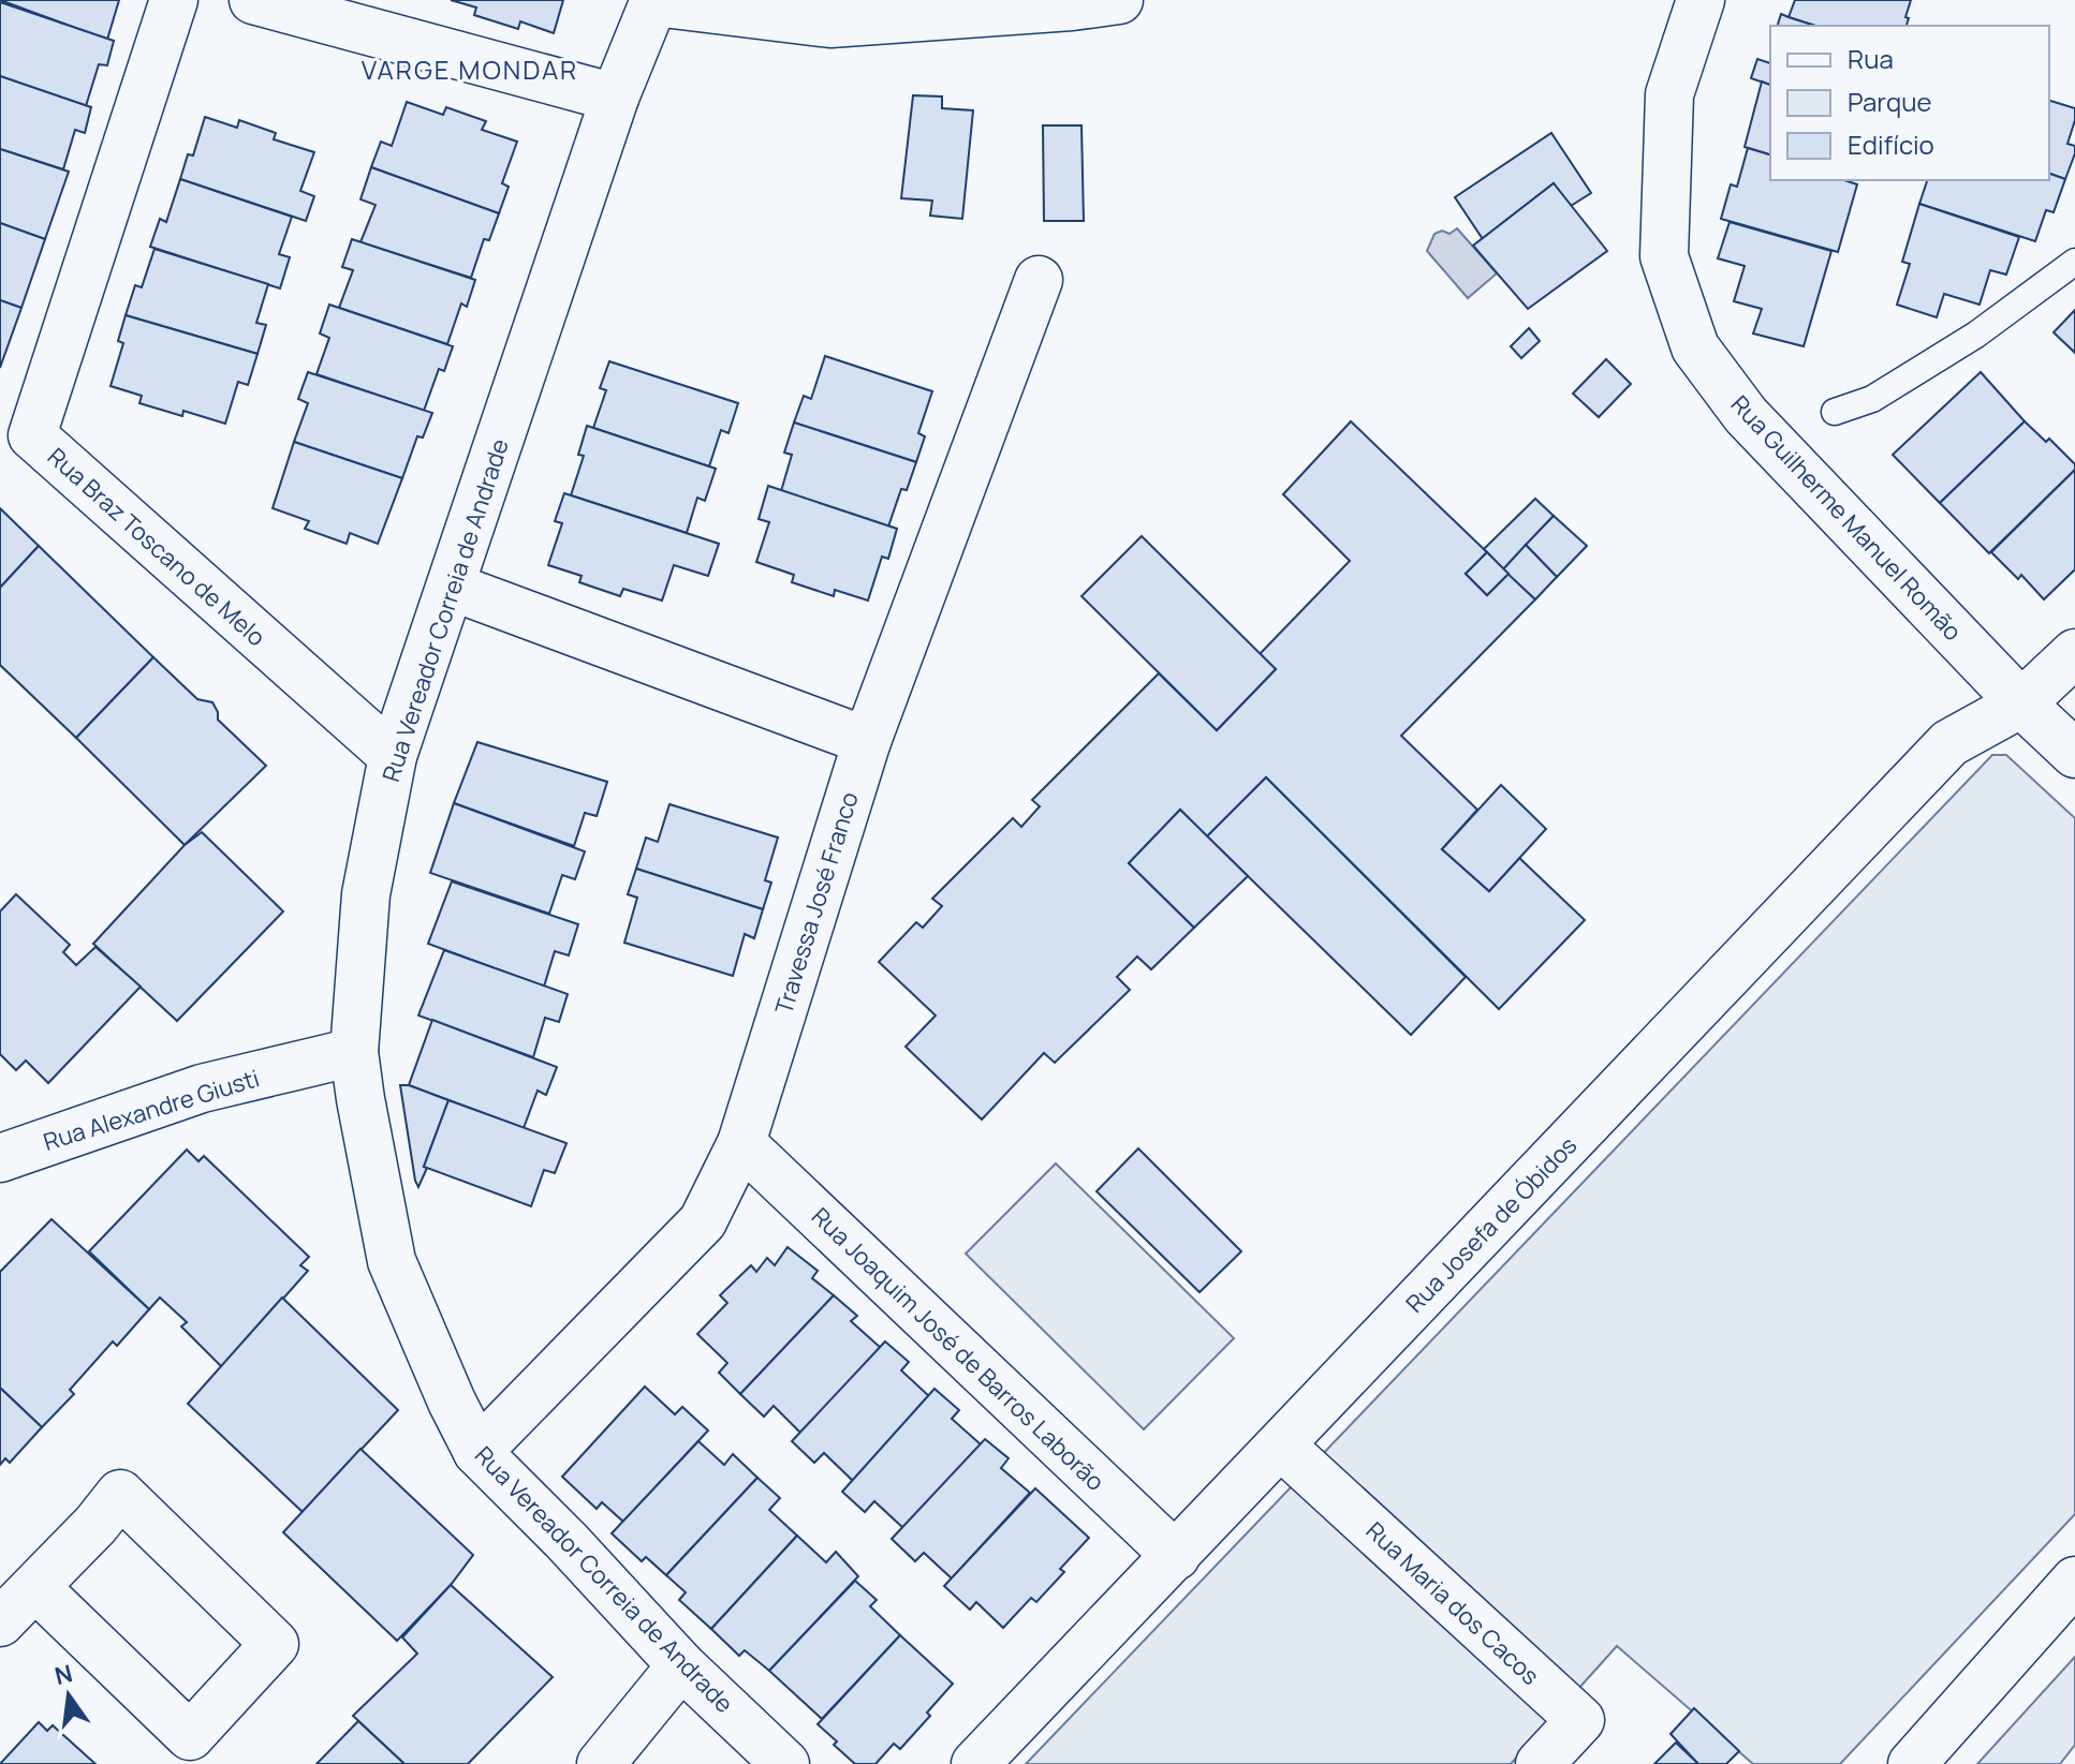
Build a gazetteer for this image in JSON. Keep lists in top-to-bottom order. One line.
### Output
{"streets":{"street":["Rua Guilherme Manuel Romão","Rua Braz Toscano de Melo","Rua Vereador Correia de Andrade","Travessa José Franco","Rua Alexandre Giusti","Rua Josefa de Óbidos","Rua Joaquim José de Barros Laborão","Rua Maria dos Cacos"]},"crossings":[["Rua Guilherme Manuel Romão","Rua Josefa de Óbidos"],["Rua Braz Toscano de Melo","Rua Vereador Correia de Andrade"],["Rua Vereador Correia de Andrade","Travessa José Franco"],["Rua Vereador Correia de Andrade","Rua Alexandre Giusti"],["Travessa José Franco","Rua Joaquim José de Barros Laborão"],["Rua Josefa de Óbidos","Rua Joaquim José de Barros Laborão"],["Rua Josefa de Óbidos","Rua Maria dos Cacos"]],"districts":["VARGE MONDAR"],"legend":["Rua","Parque","Edifício"],"north":"top"}
